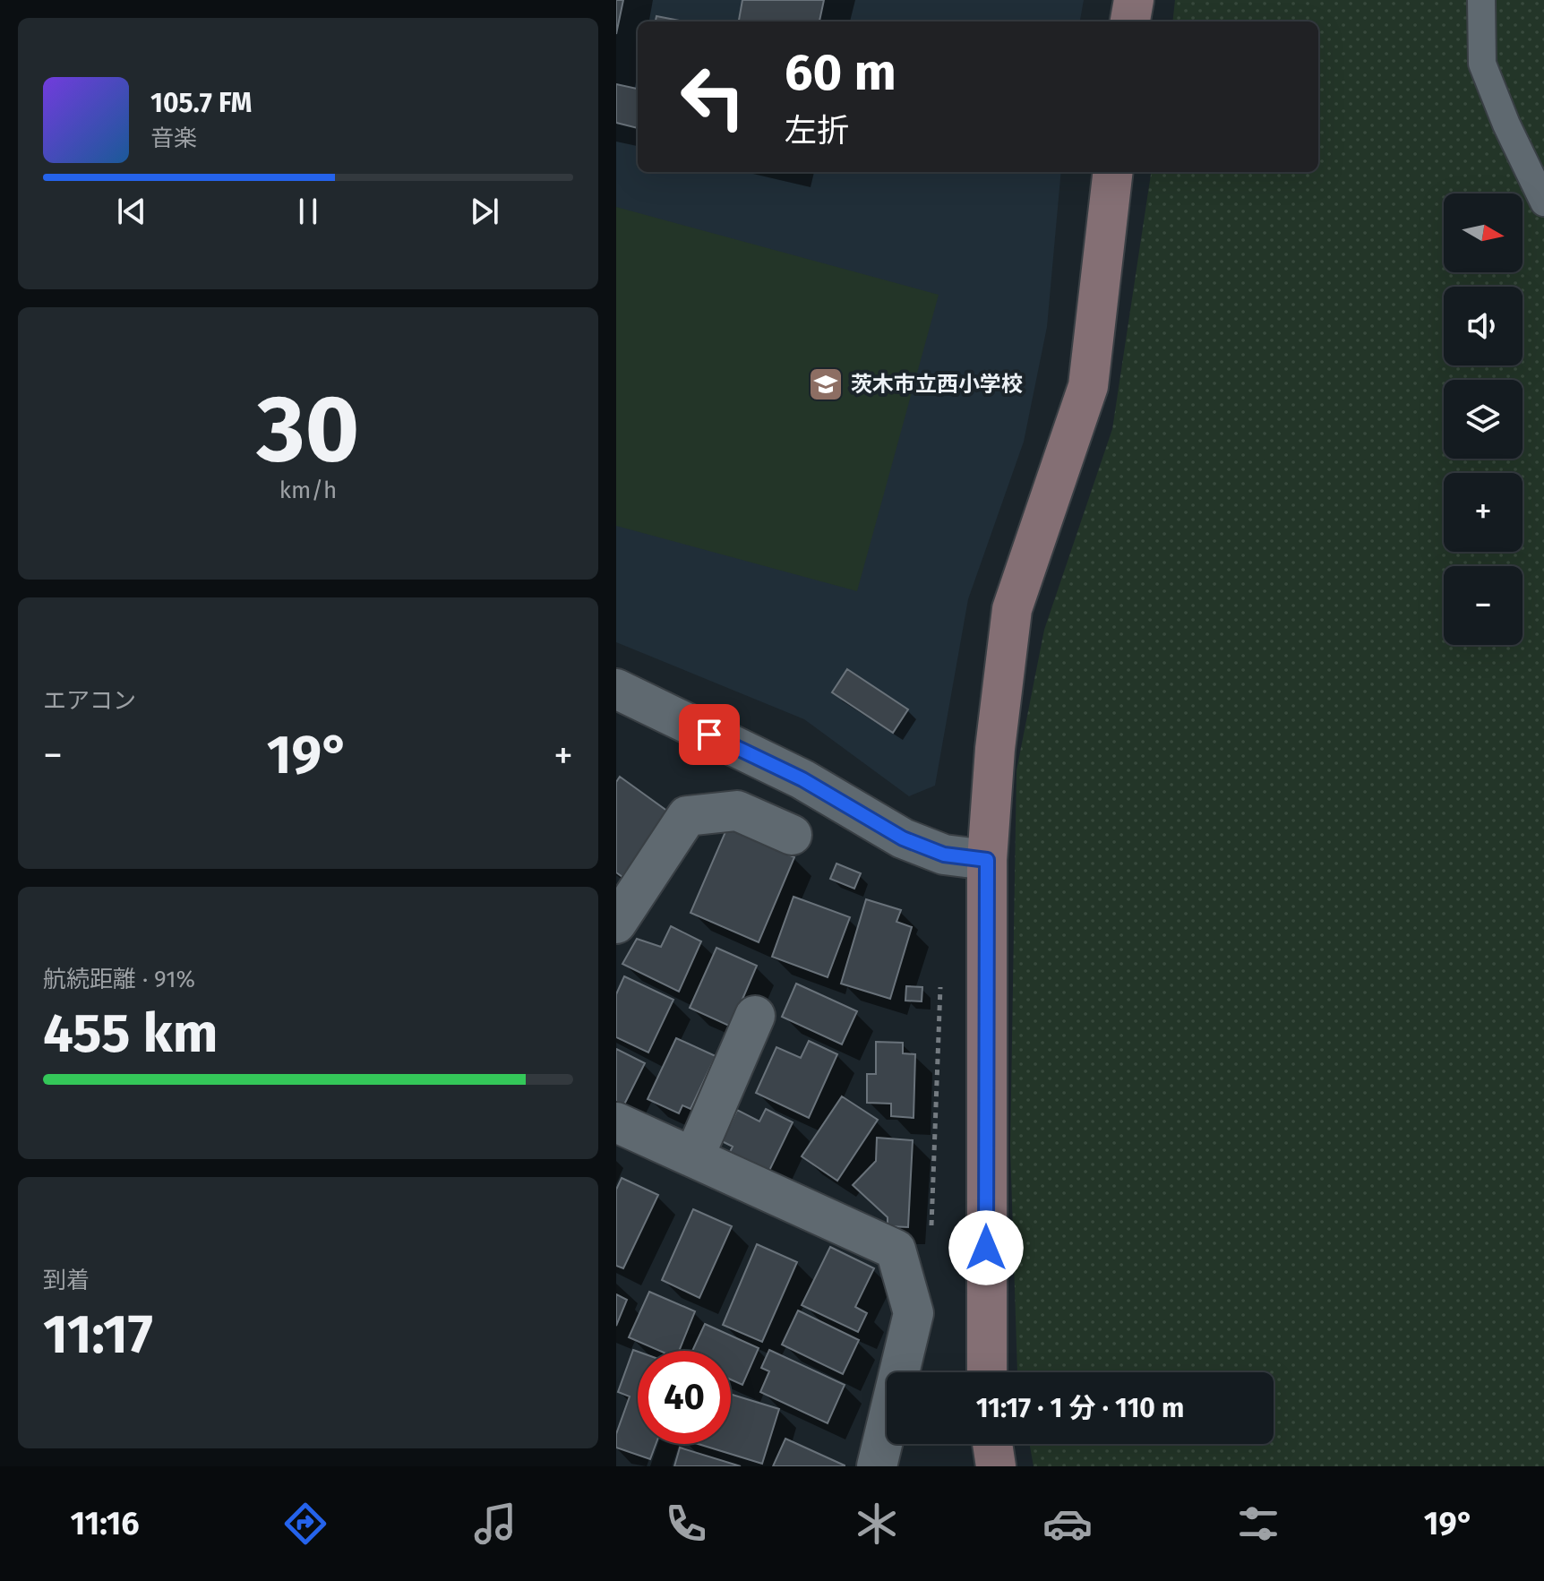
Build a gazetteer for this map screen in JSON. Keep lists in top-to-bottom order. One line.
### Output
{"places":{"school or university":["茨木市立西小学校"]},"north":"right","page":{"turn":["60 m","左折"],"song":["105.7 FM","音楽"],"map_buttons":["+","−"],"tile":[["30","km/h"],"エアコン",["航続距離 · 91%","455 km"],["到着","11:17"]],"heat":["−","19°","+"],"limit":"40","trip":"11:17 · 1 分 · 110 m","tabs":["11:16","19°"]}}
